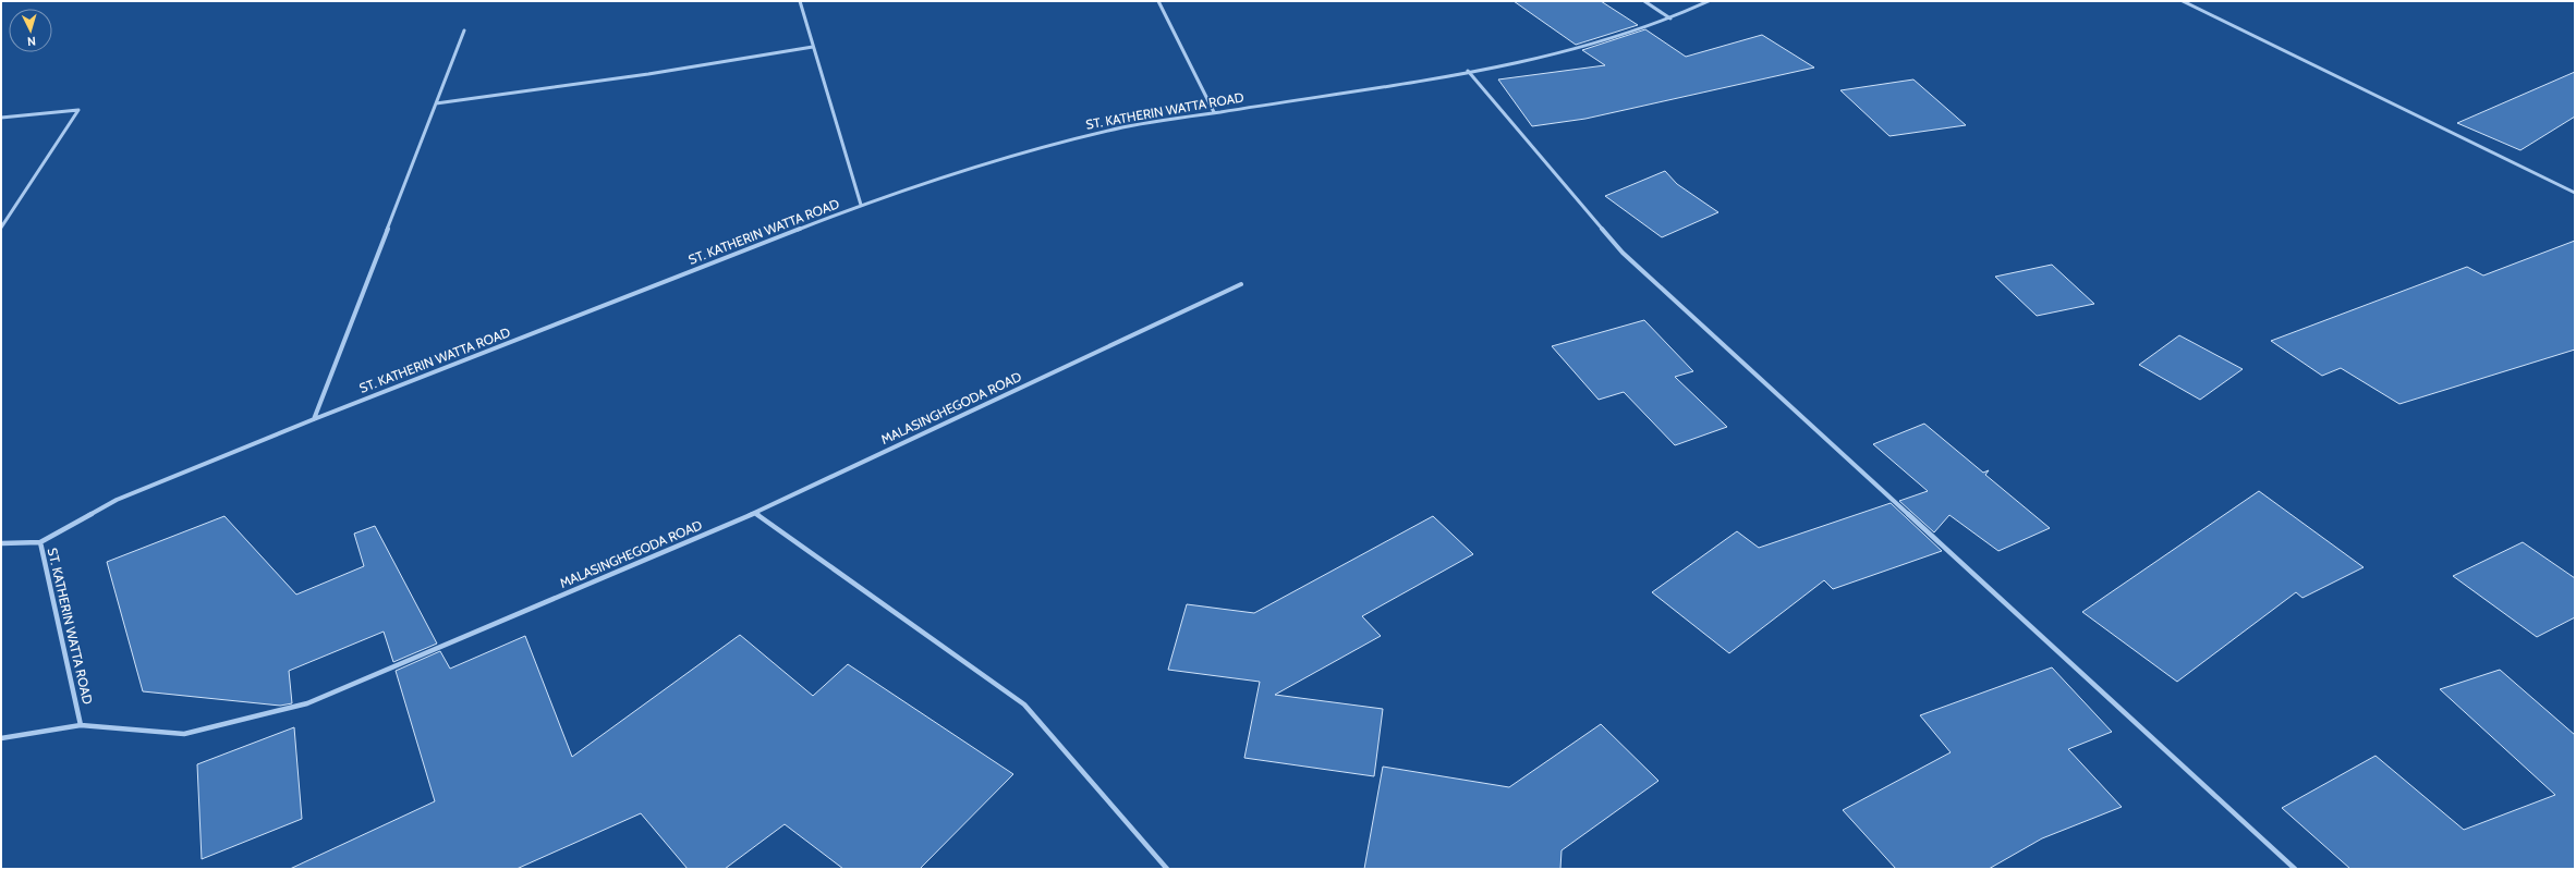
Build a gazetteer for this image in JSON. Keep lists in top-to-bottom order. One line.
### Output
{"streets":{"street":["ST. KATHERIN WATTA ROAD","MALASINGHEGODA ROAD"]},"crossings":[["ST. KATHERIN WATTA ROAD","MALASINGHEGODA ROAD"]],"north":"bottom"}
